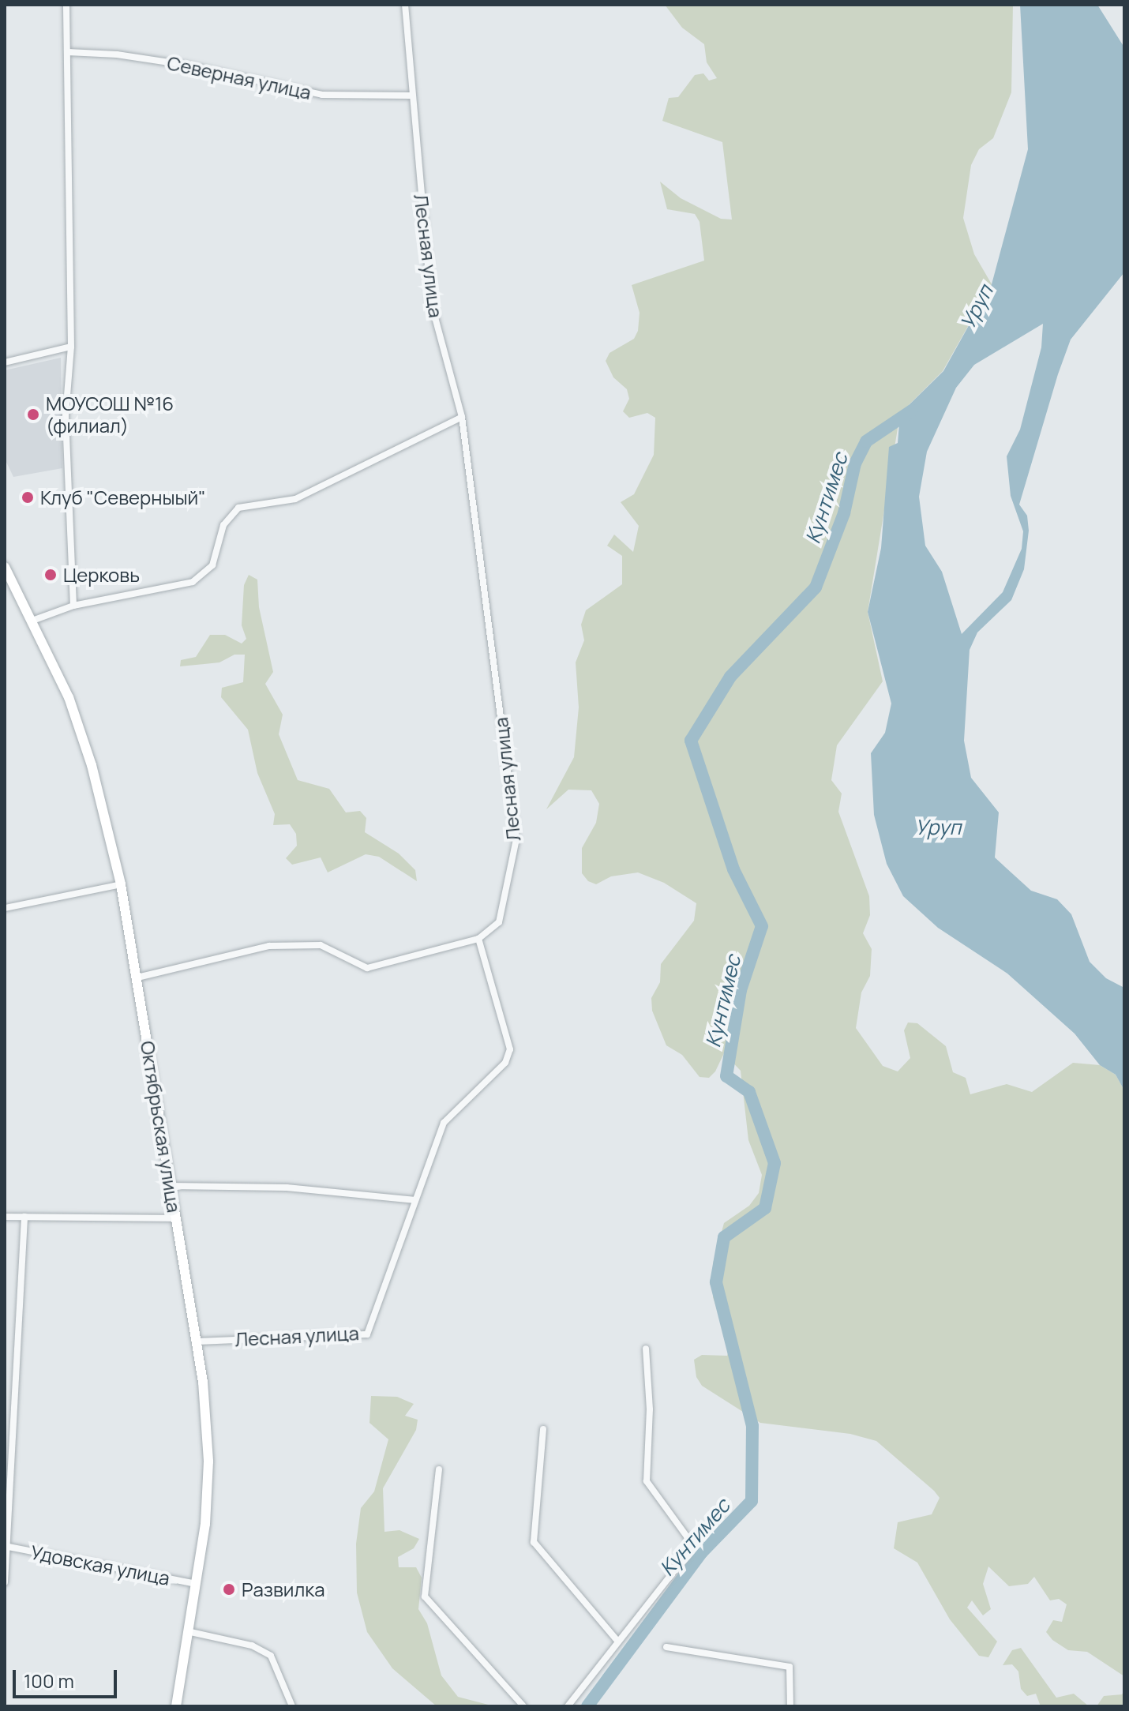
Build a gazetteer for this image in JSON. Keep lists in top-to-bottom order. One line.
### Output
{"streets":{"street":["Северная улица","Лесная улица","Октябрьская улица","Удовская улица"]},"crossings":[["Северная улица","Лесная улица"],["Лесная улица","Октябрьская улица"],["Октябрьская улица","Удовская улица"]],"water":["Уруп","Кунтимес"],"places":["МОУСОШ №16 (филиал)","Клуб \"Северныый\"","Церковь","Развилка"],"scale_bar":"100 m"}
